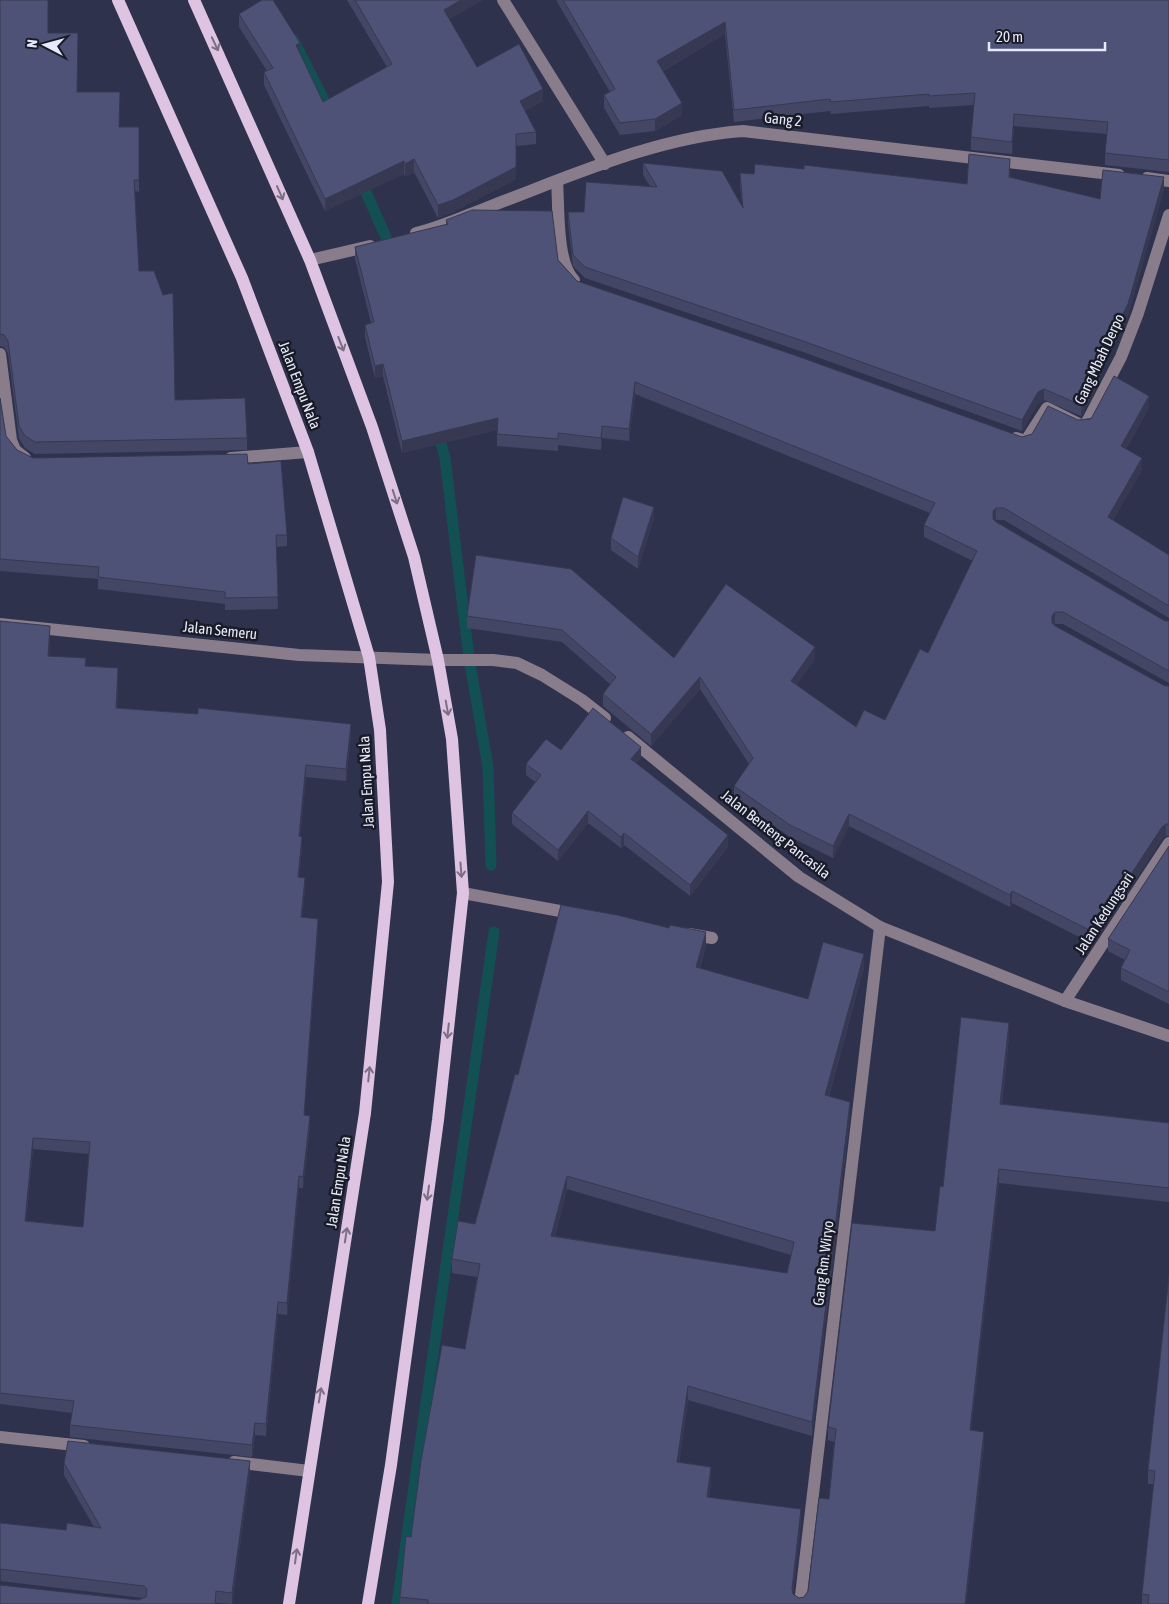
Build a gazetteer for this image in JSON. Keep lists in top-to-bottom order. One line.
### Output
{"streets":{"main road":["Jalan Empu Nala"],"street":["Gang 2","Gang Mbah Derpo","Jalan Semeru","Jalan Benteng Pancasila","Jalan Kedungsari","Gang Rm. Wiryo"]},"crossings":[["Jalan Empu Nala","Jalan Semeru"],["Jalan Semeru","Jalan Benteng Pancasila"],["Jalan Benteng Pancasila","Jalan Kedungsari"],["Jalan Benteng Pancasila","Gang Rm. Wiryo"]],"scale_bar":"20 m","north":"left"}
